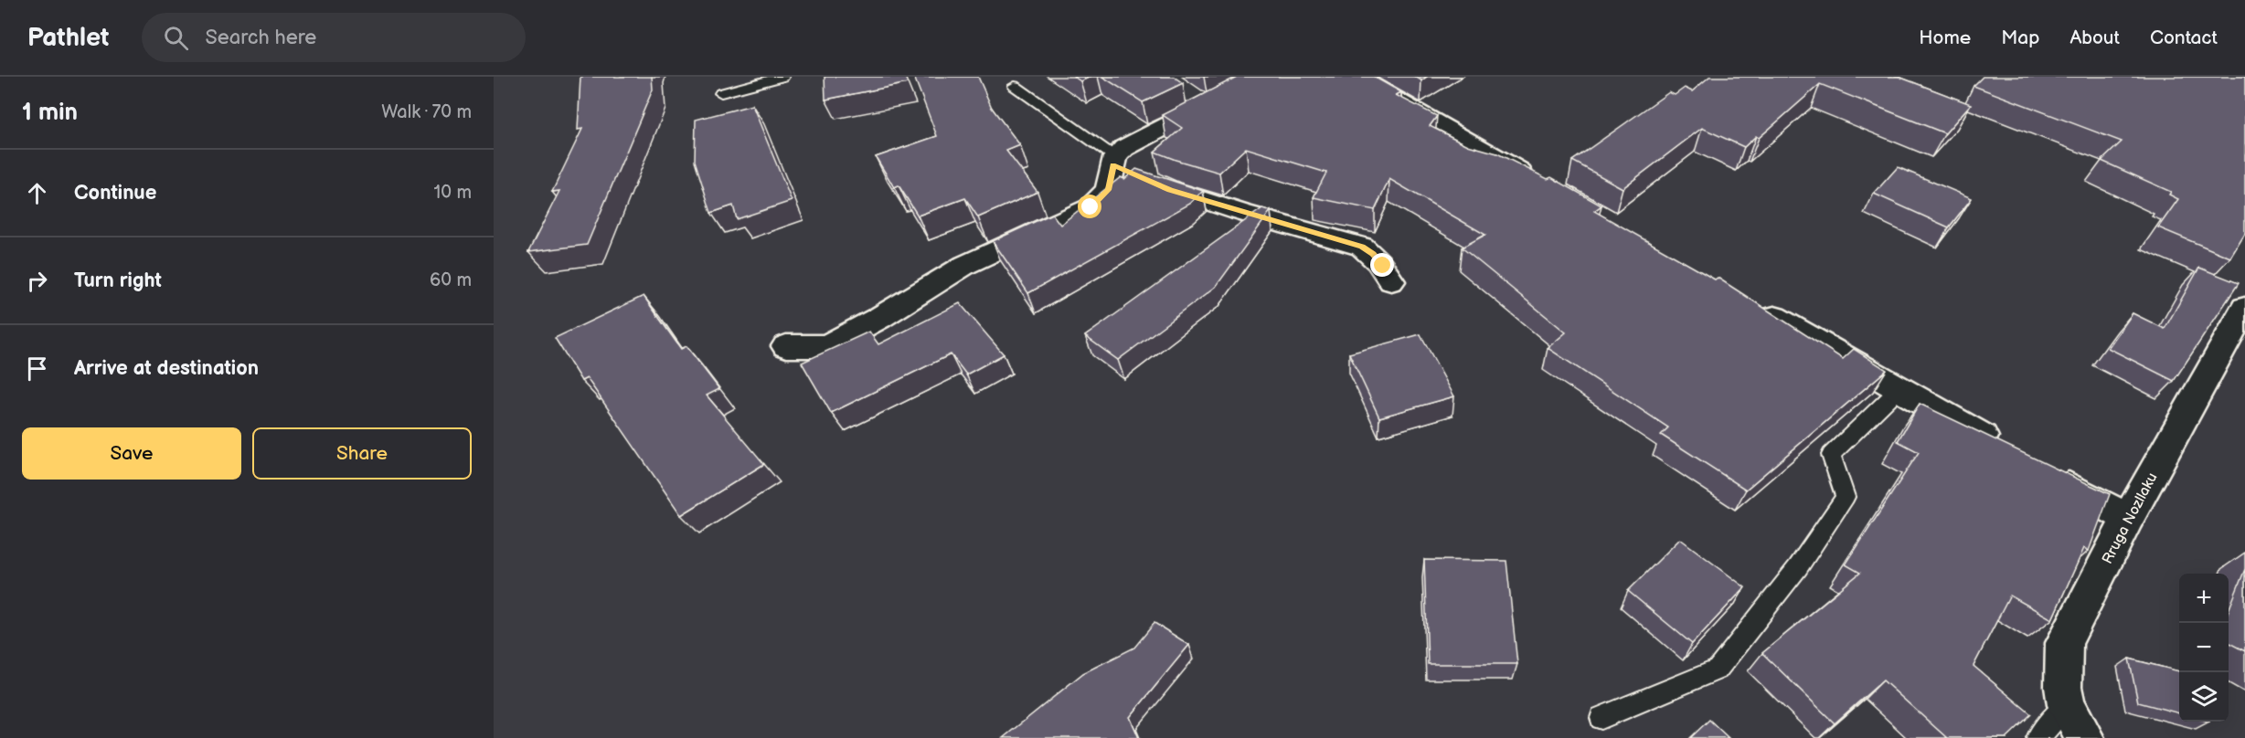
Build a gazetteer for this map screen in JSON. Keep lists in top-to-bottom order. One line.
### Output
{"streets":{"street":["Rruga Nozllaku"]},"page":{"header":"Pathlet","search":"Search here","nav":["Home","Map","About","Contact"],"heading":["1 min","Walk · 70 m"],"list":[["Continue","10 m"],["Turn right","60 m"],"Arrive at destination"],"buttons":["Save","Share"],"map_buttons":["+","−"]}}
